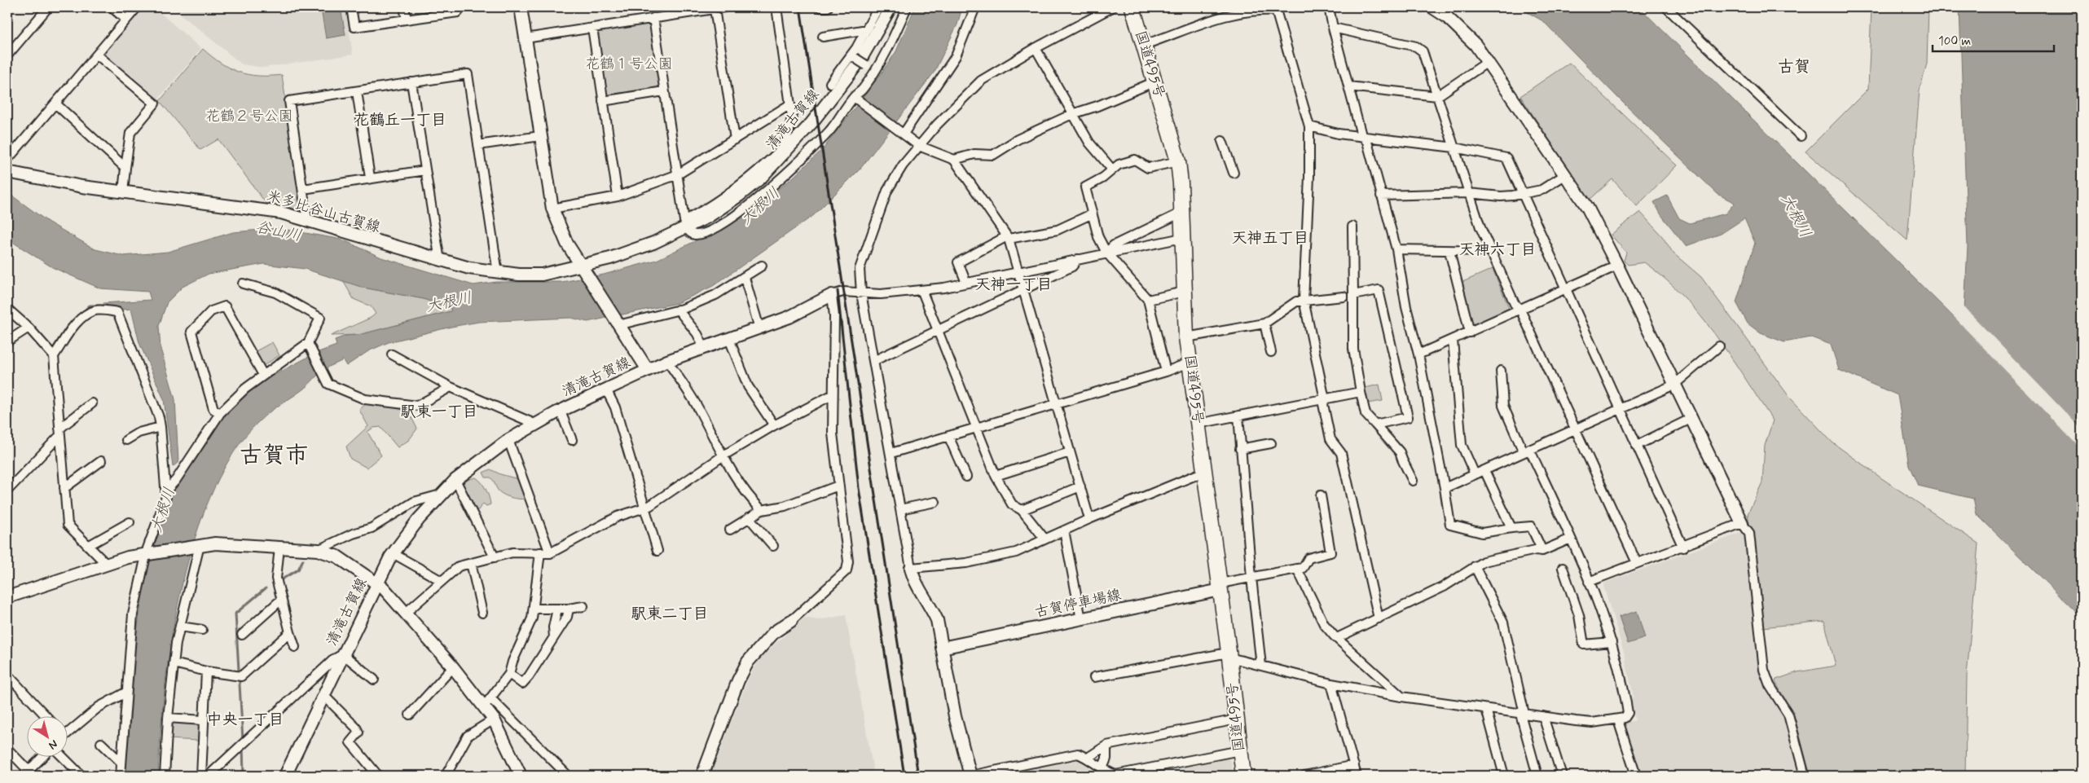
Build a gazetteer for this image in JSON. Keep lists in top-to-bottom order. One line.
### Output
{"streets":{"highway":["国道495号"],"street":["清滝古賀線","米多比谷山古賀線","古賀停車場線"]},"crossings":[["国道495号","古賀停車場線"],["清滝古賀線","米多比谷山古賀線"]],"districts":["古賀","花鶴丘一丁目","天神五丁目","天神六丁目","天神一丁目","駅東一丁目","古賀市","駅東二丁目","中央一丁目"],"water":["大根川","谷山川"],"parks":["花鶴１号公園","花鶴２号公園"],"scale_bar":"100 m","north":"bottom right"}
